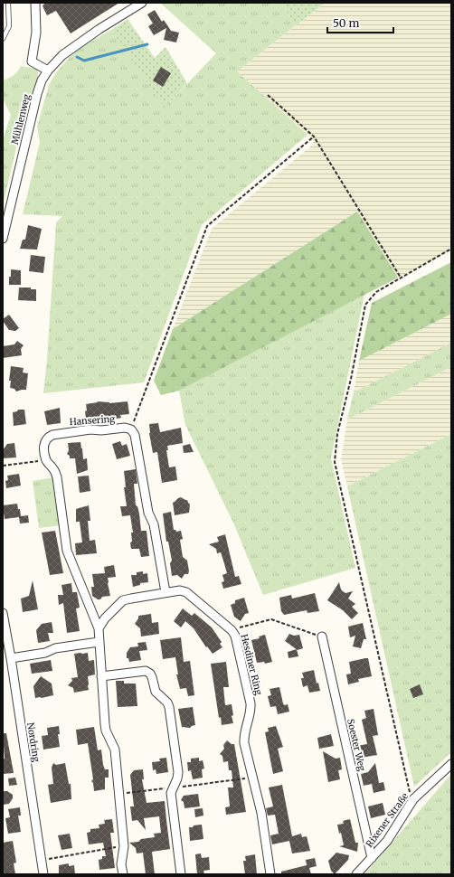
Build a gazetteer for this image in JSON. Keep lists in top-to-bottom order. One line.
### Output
{"streets":{"street":["Mühlenweg","Hansering","Hesdiner Ring","Nordring","Soester Weg","Rixener Straße"]},"crossings":[["Soester Weg","Rixener Straße"]],"scale_bar":"50 m"}
